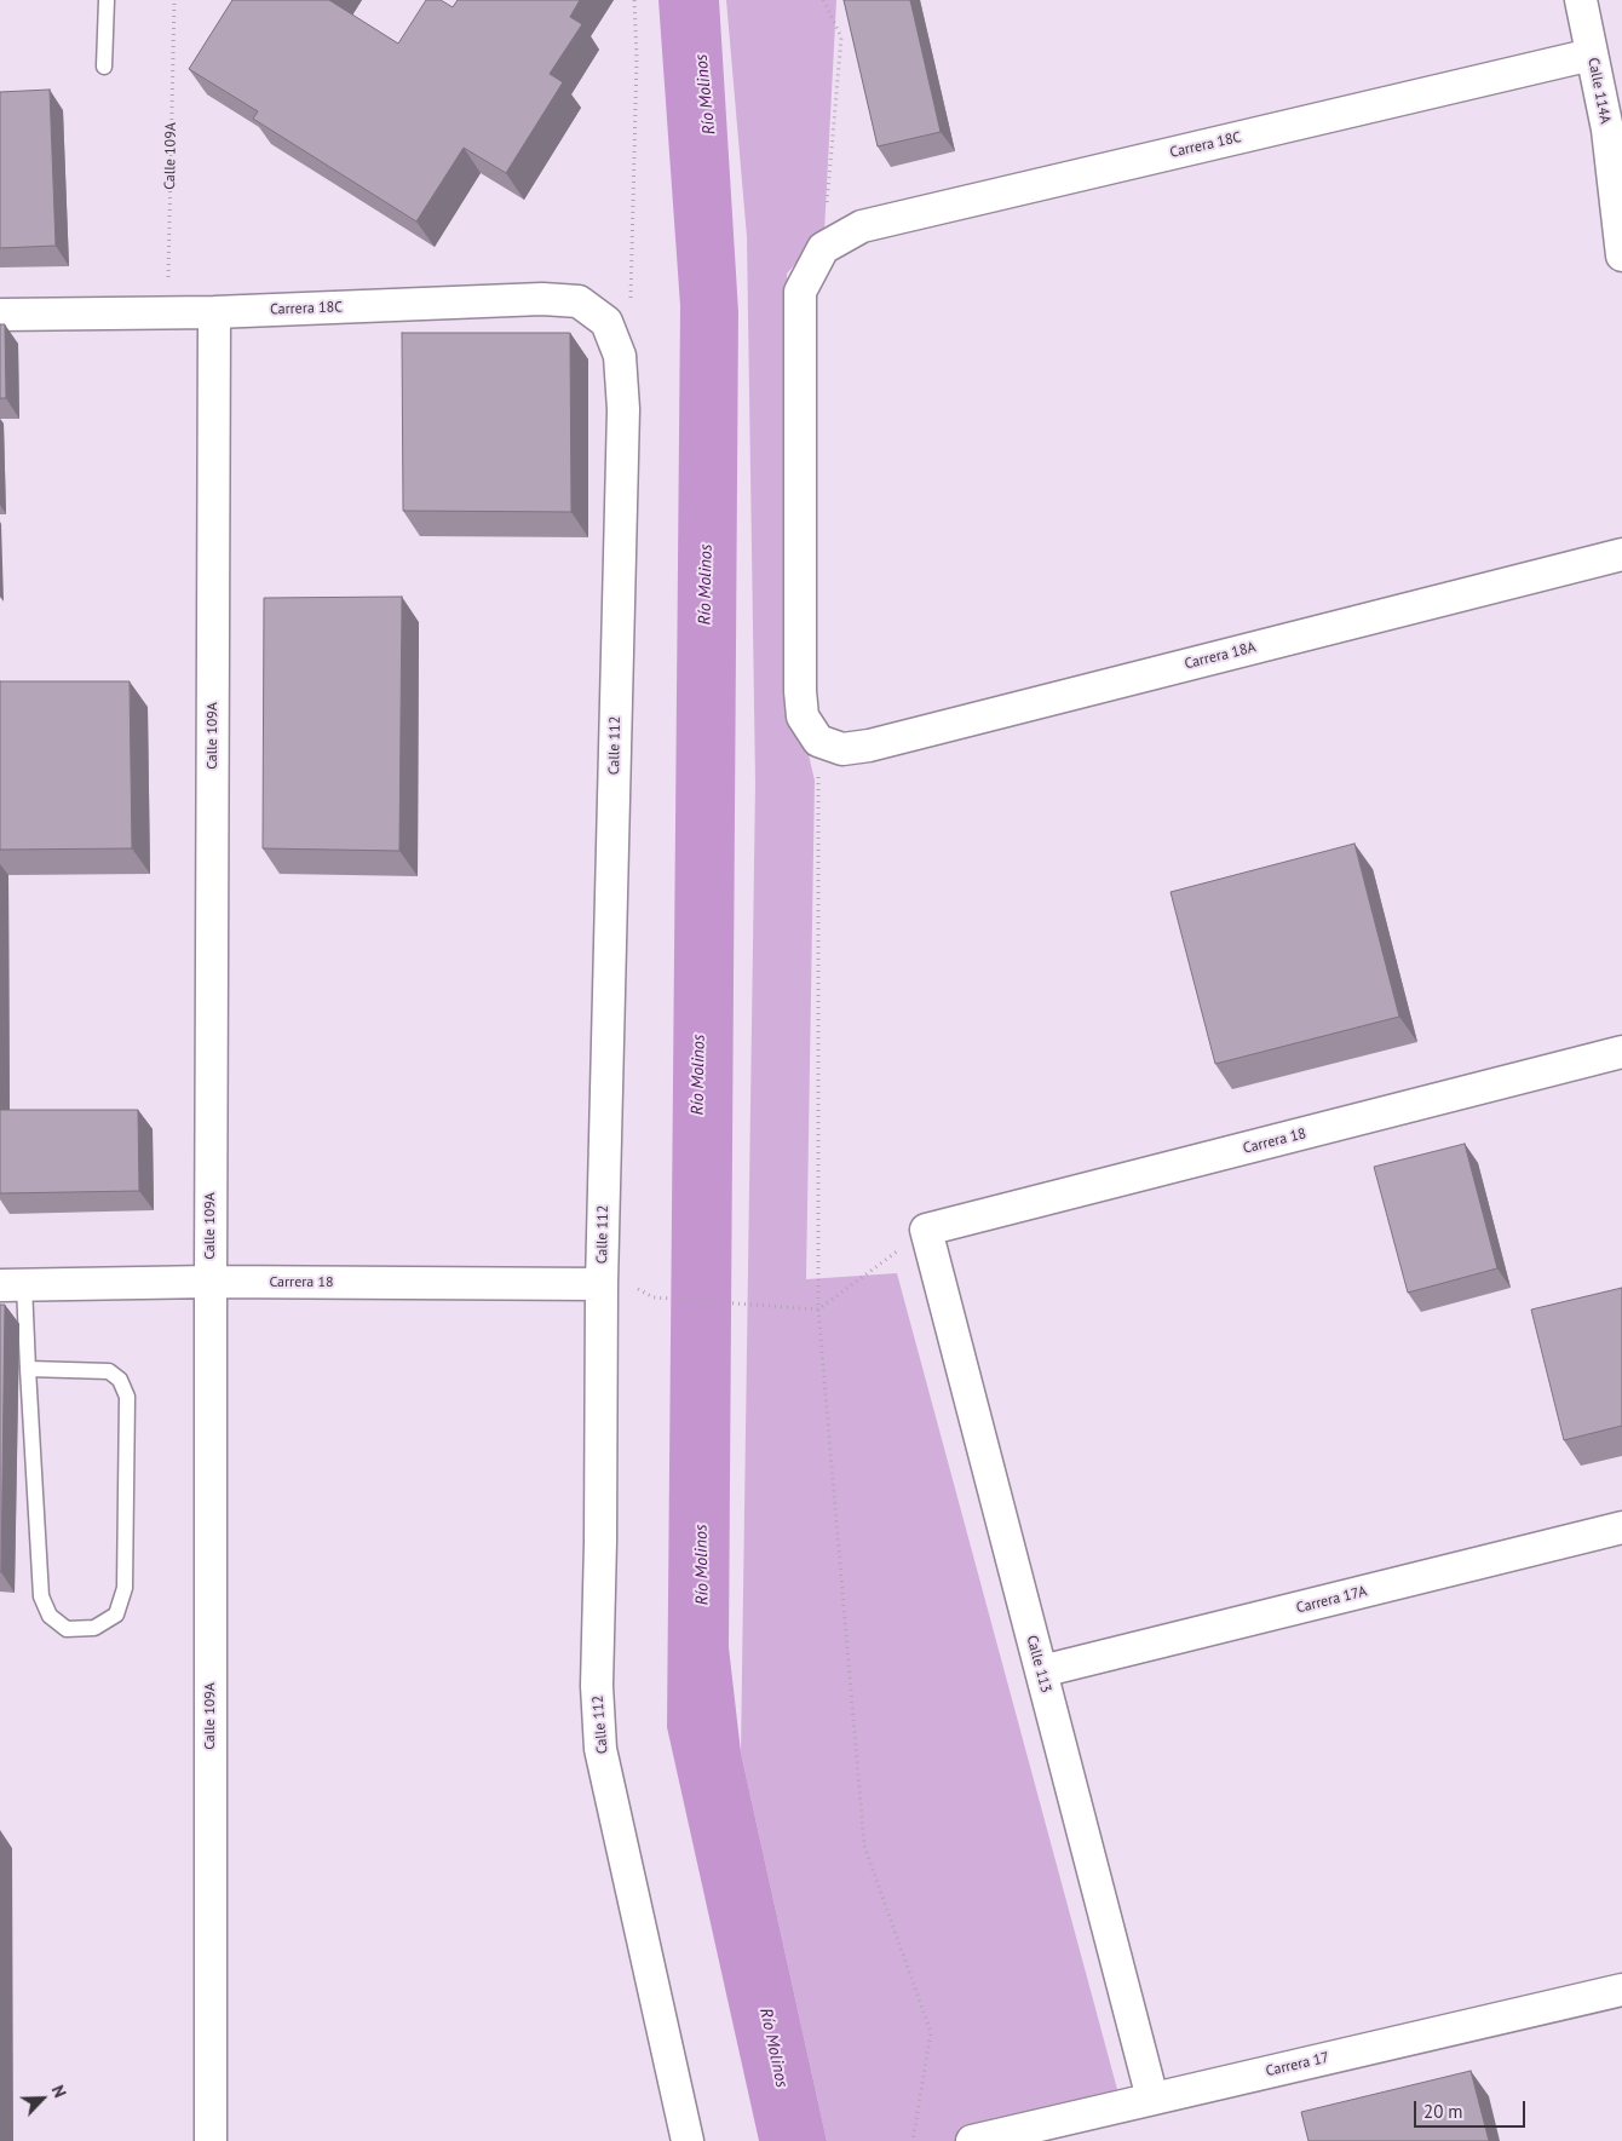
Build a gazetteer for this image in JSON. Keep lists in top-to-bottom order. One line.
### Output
{"streets":{"street":["Calle 114A","Carrera 18C","Calle 109A","Carrera 18A","Calle 112","Carrera 18","Carrera 17A","Calle 113","Carrera 17"]},"crossings":[["Calle 114A","Carrera 18C"],["Carrera 18C","Calle 109A"],["Carrera 18C","Calle 112"],["Calle 109A","Carrera 18"],["Calle 112","Carrera 18"],["Carrera 18","Calle 113"],["Carrera 17A","Calle 113"],["Calle 113","Carrera 17"]],"water":["Río Molinos"],"scale_bar":"20 m","north":"top right"}
